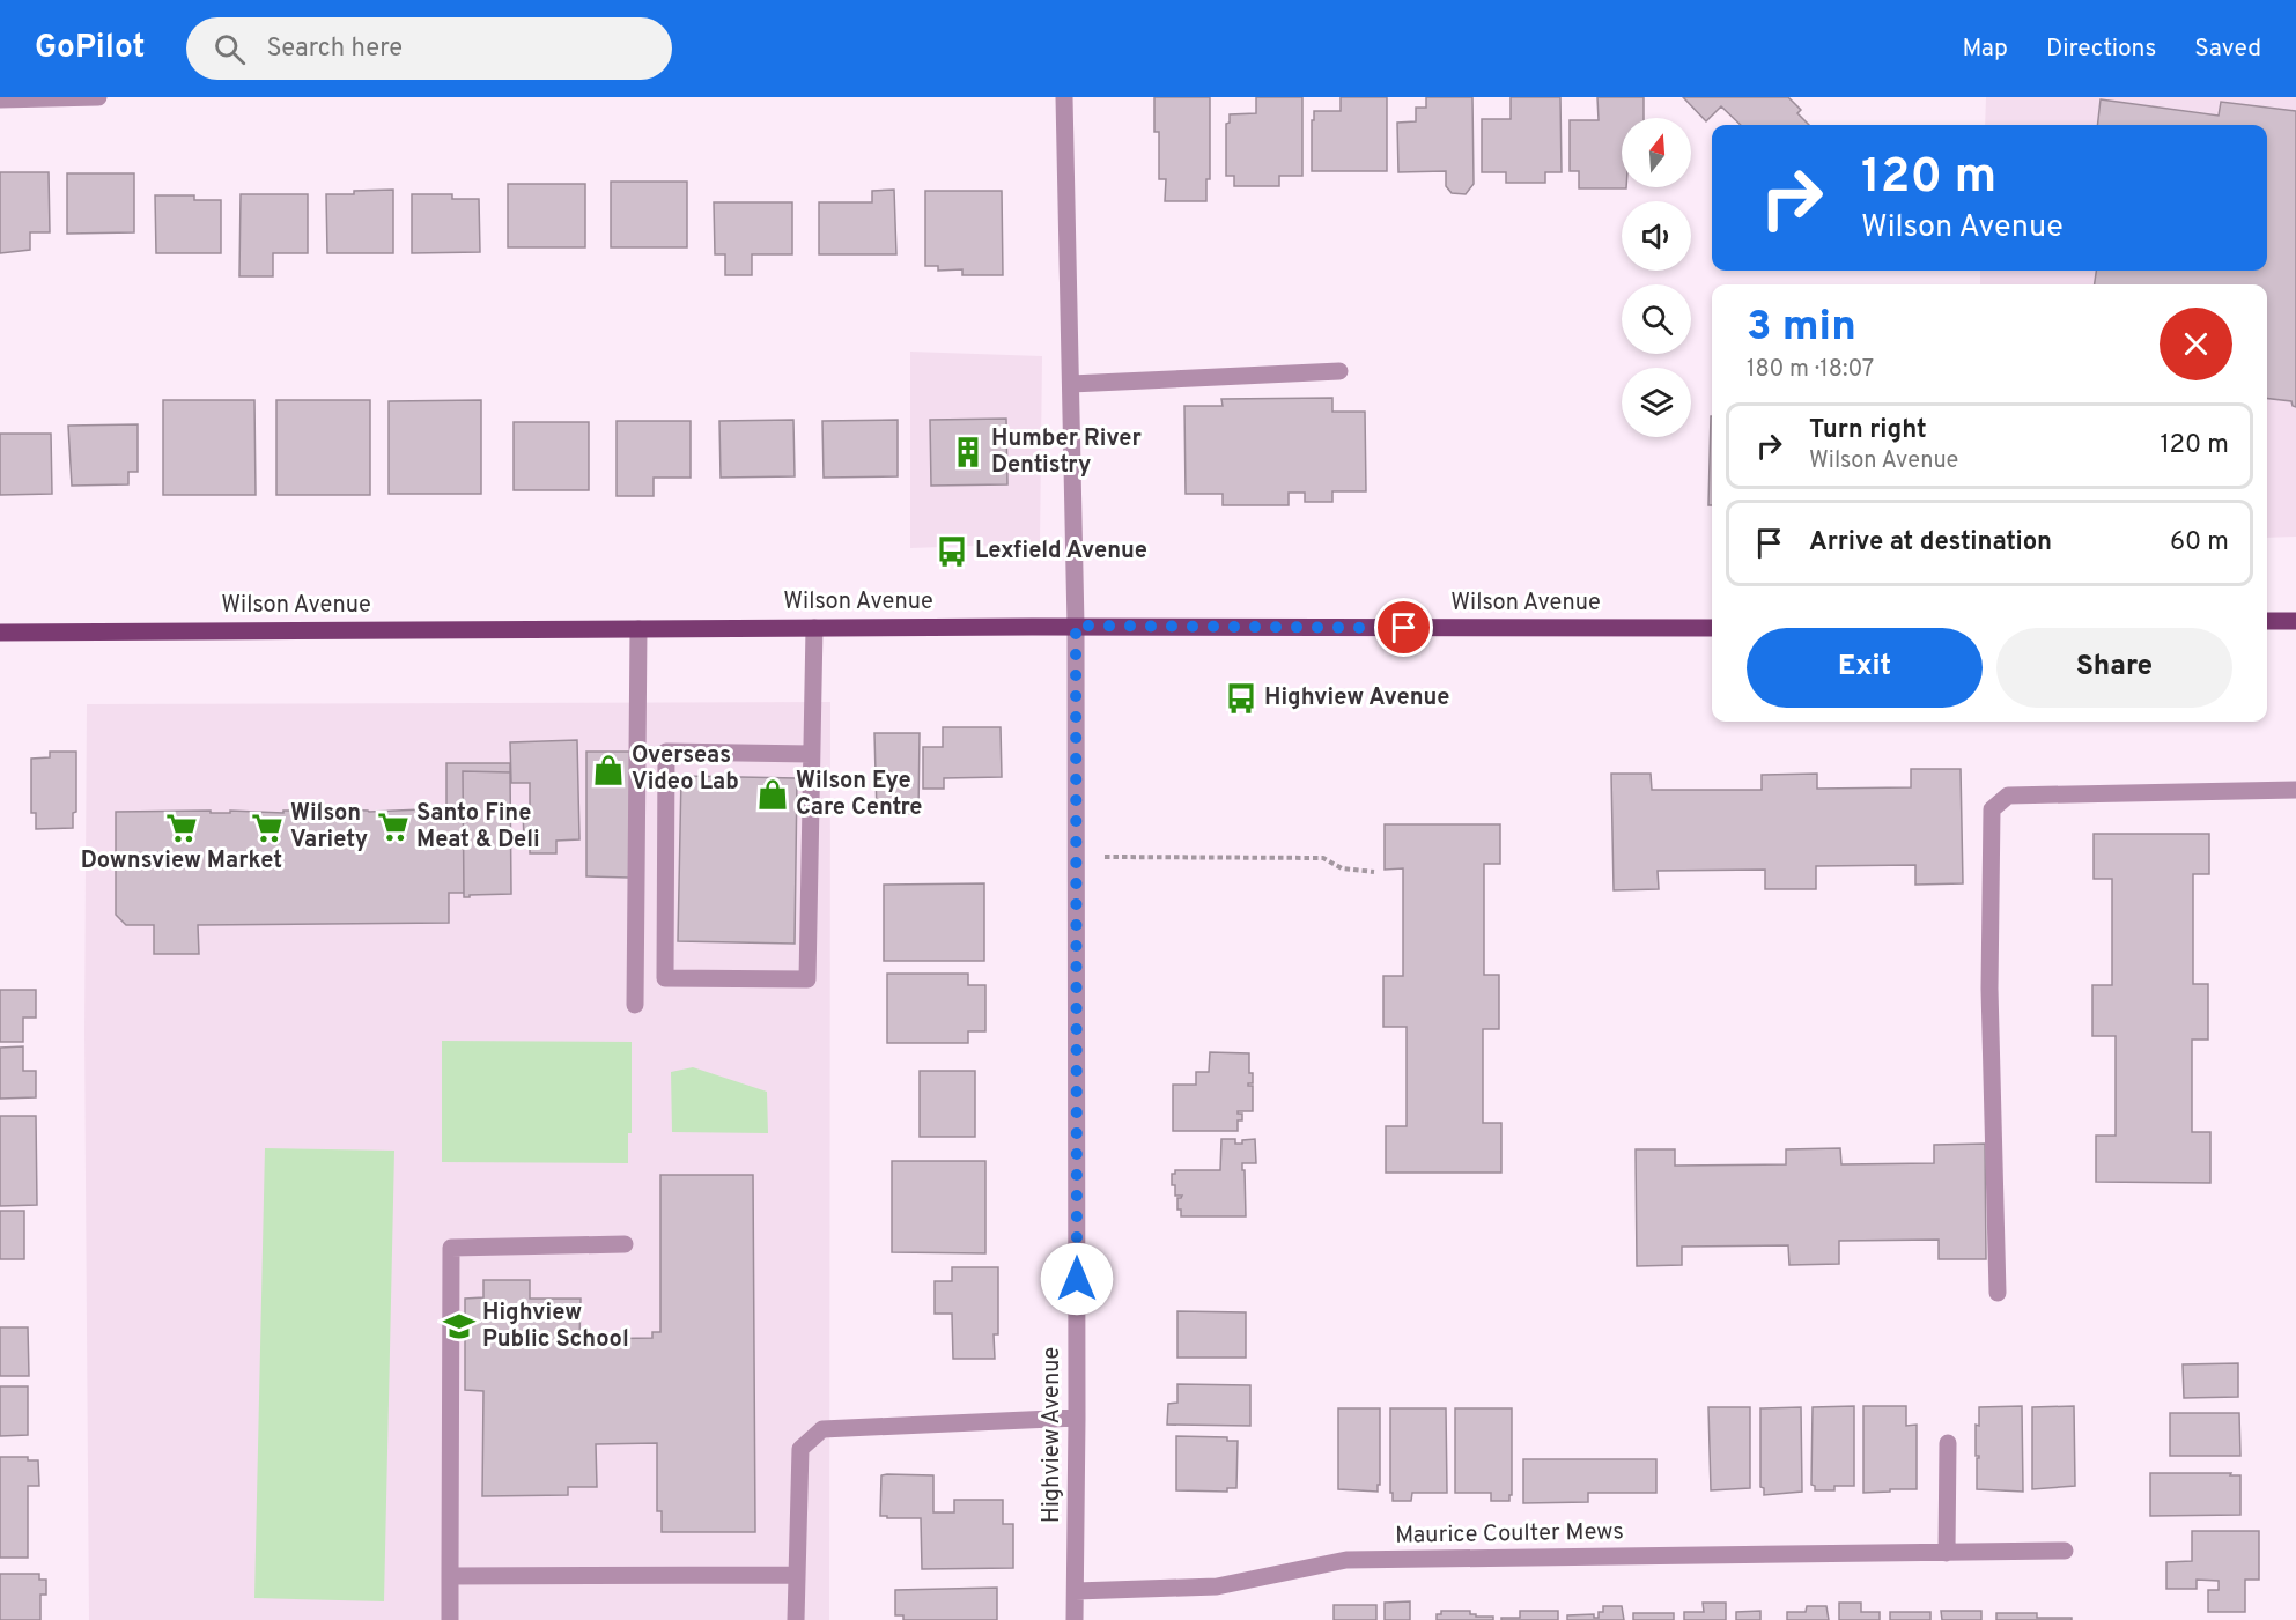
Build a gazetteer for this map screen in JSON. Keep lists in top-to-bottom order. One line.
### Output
{"streets":{"main road":["Wilson Avenue"],"street":["Highview Avenue","Maurice Coulter Mews"]},"crossings":[["Wilson Avenue","Highview Avenue"],["Highview Avenue","Maurice Coulter Mews"]],"places":{"building":["Humber River Dentistry"],"bus stop":["Lexfield Avenue","Highview Avenue"],"shop":["Overseas Video Lab","Wilson Eye Care Centre"],"supermarket":["Santo Fine Meat & Deli","Downsview Market","Wilson Variety"],"school or university":["Highview Public School"]},"north":"top","page":{"header":"GoPilot","search":"Search here","nav":["Map","Directions","Saved"],"turn":["120 m","Wilson Avenue"],"heading":["3 min","180 m · 18:07"],"list":[{"name":"Turn right","note":"Wilson Avenue","value":"120 m"},{"name":"Arrive at destination","value":"60 m"}],"buttons":["Exit","Share"]}}
